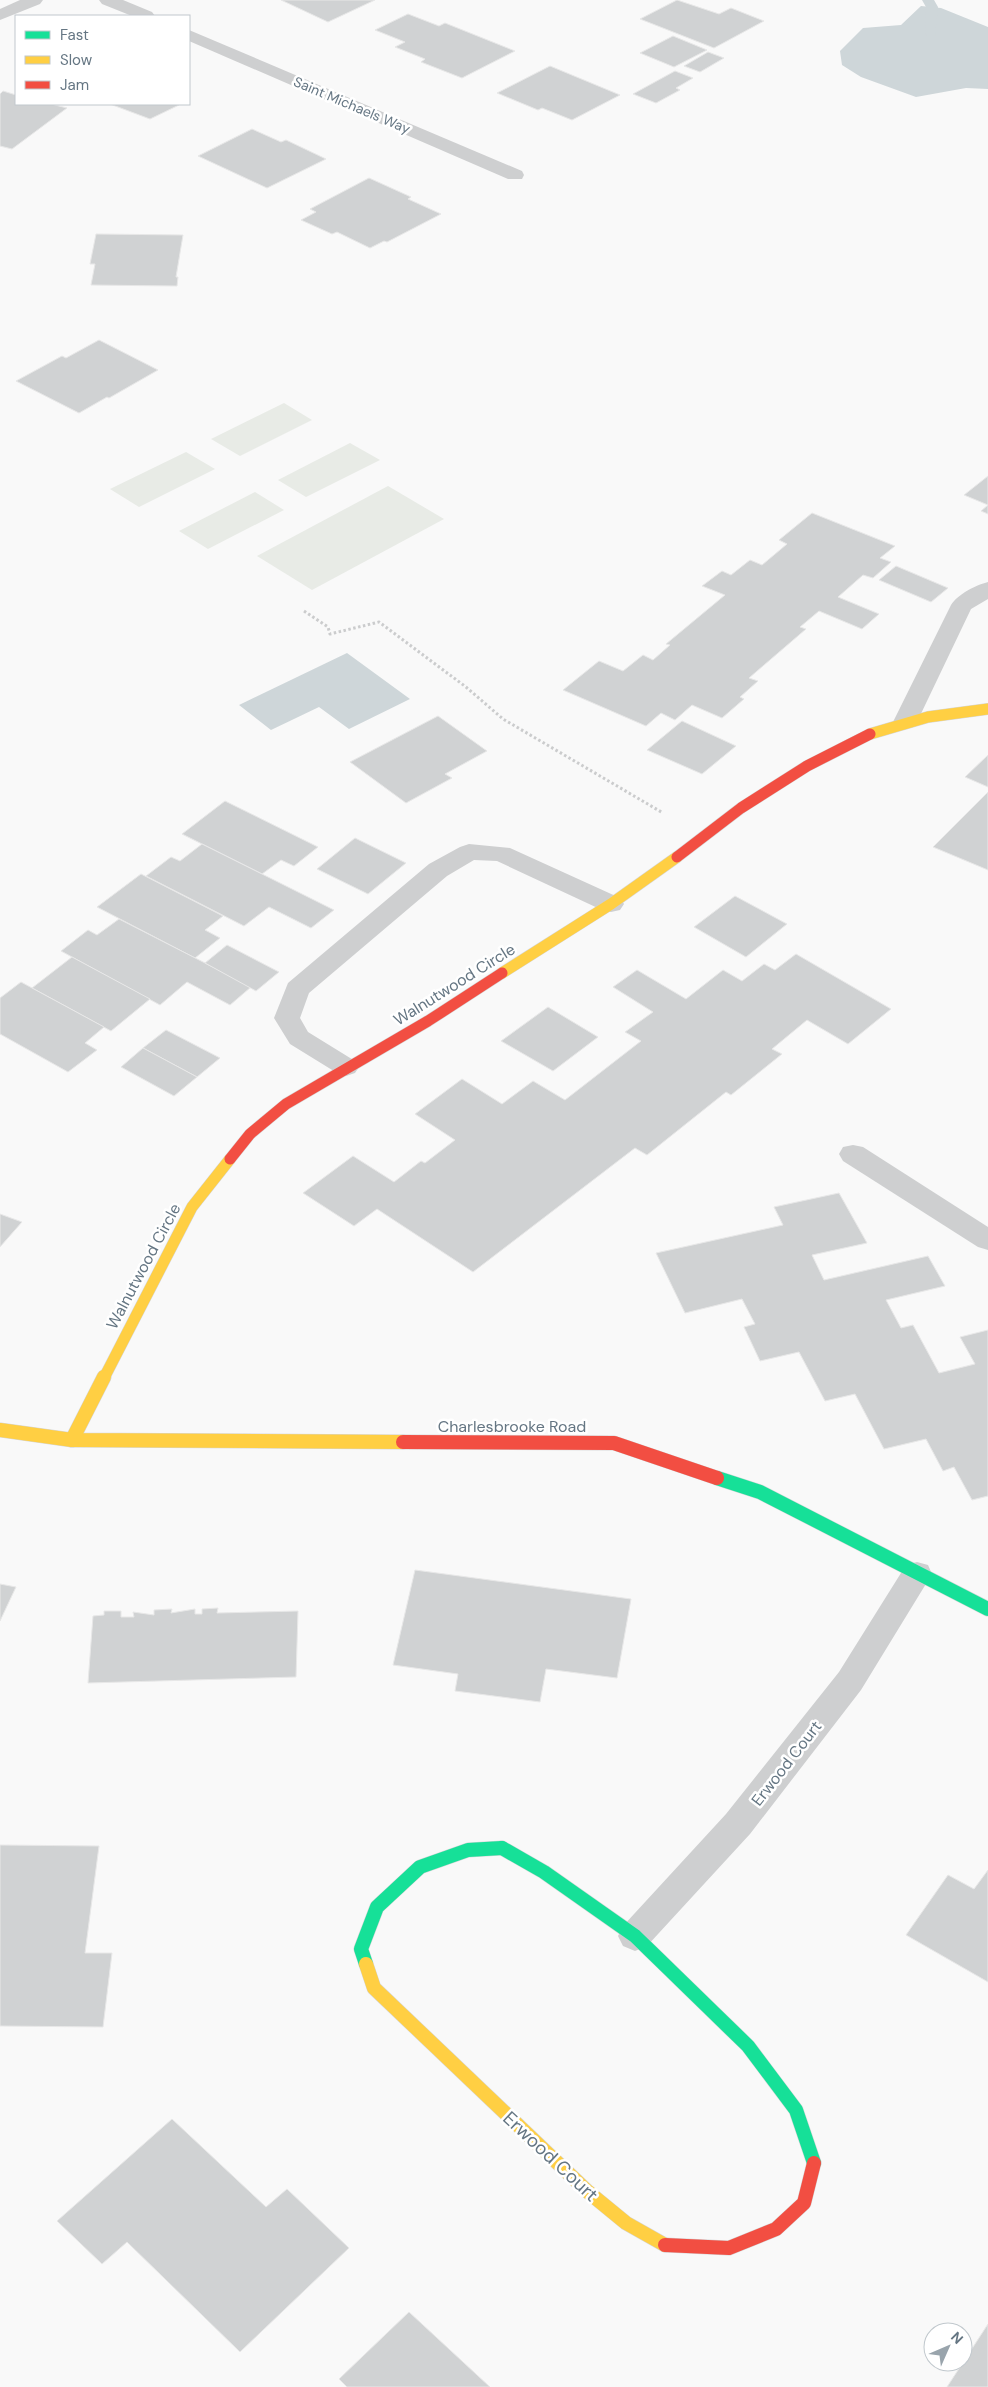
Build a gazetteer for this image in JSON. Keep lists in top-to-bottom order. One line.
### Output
{"streets":{"street":["Saint Michaels Way","Walnutwood Circle","Charlesbrooke Road","Erwood Court"]},"crossings":[["Walnutwood Circle","Charlesbrooke Road"],["Charlesbrooke Road","Erwood Court"]],"legend":["Fast","Slow","Jam"],"north":"top right"}
